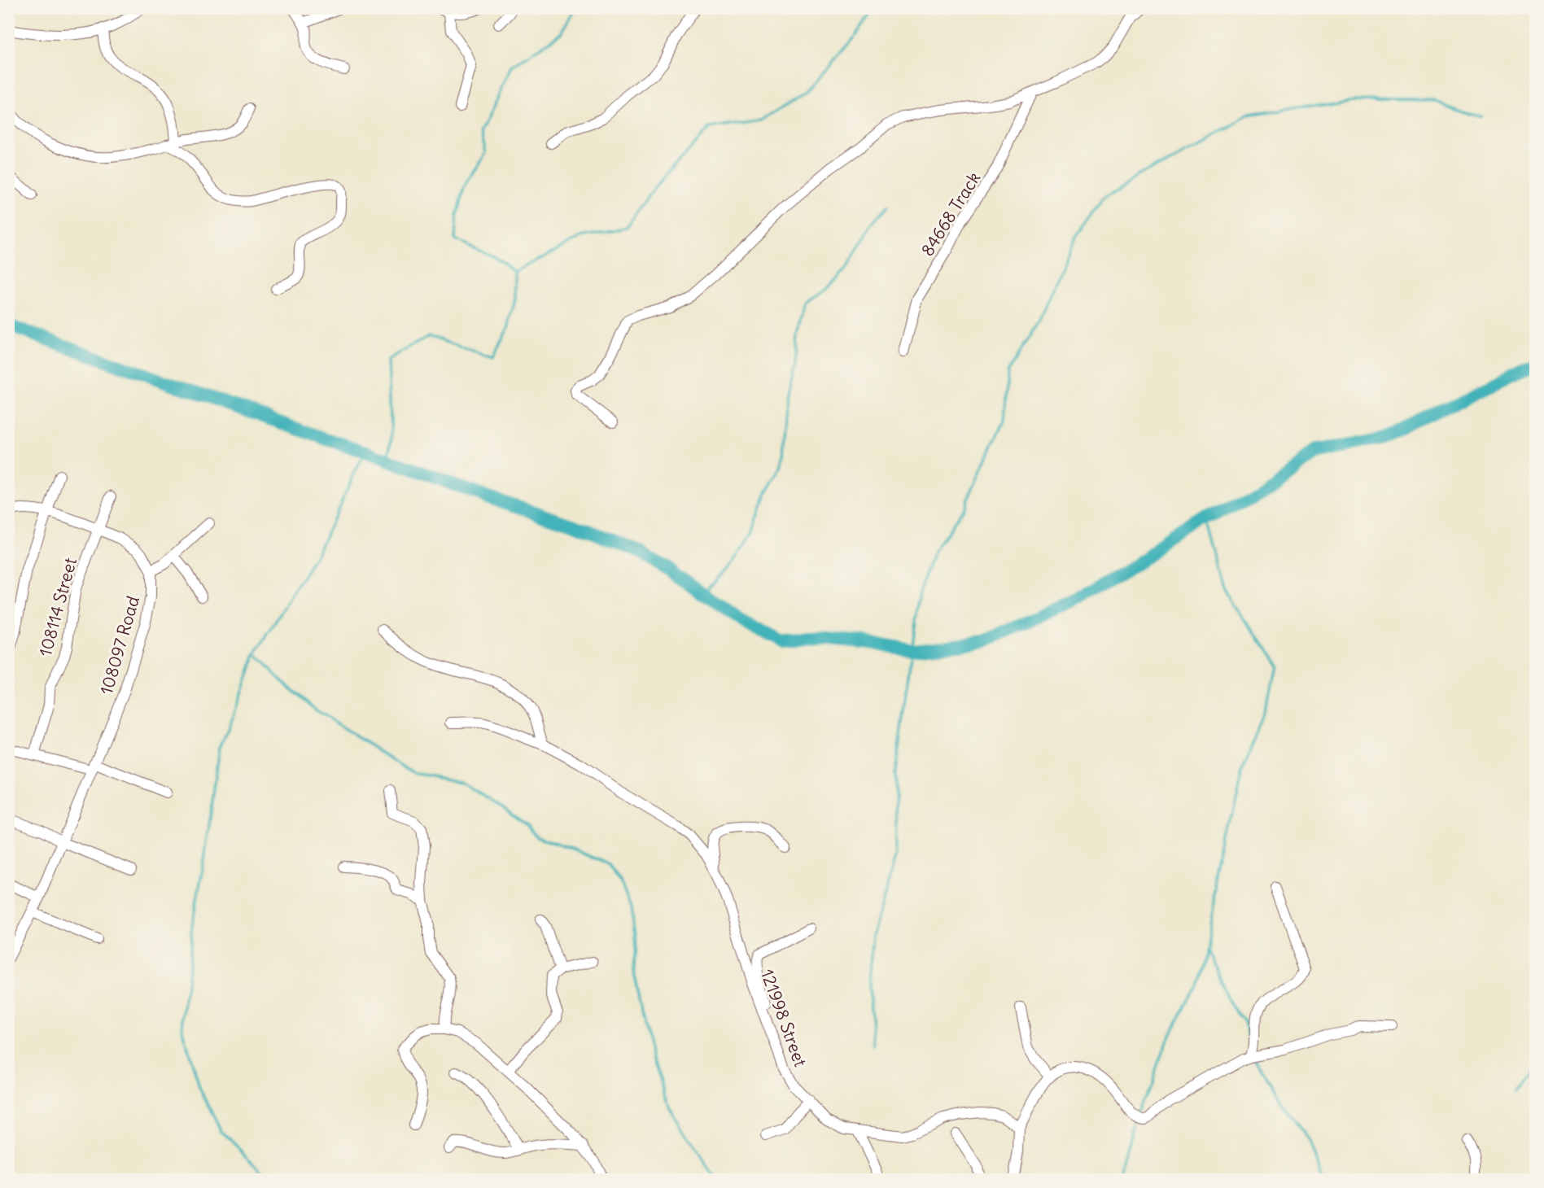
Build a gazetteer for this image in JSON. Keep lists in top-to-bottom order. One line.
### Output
{"streets":{"street":["84668 Track","108114 Street","108097 Road","121998 Street"]},"crossings":[["108114 Street","108097 Road"]]}
